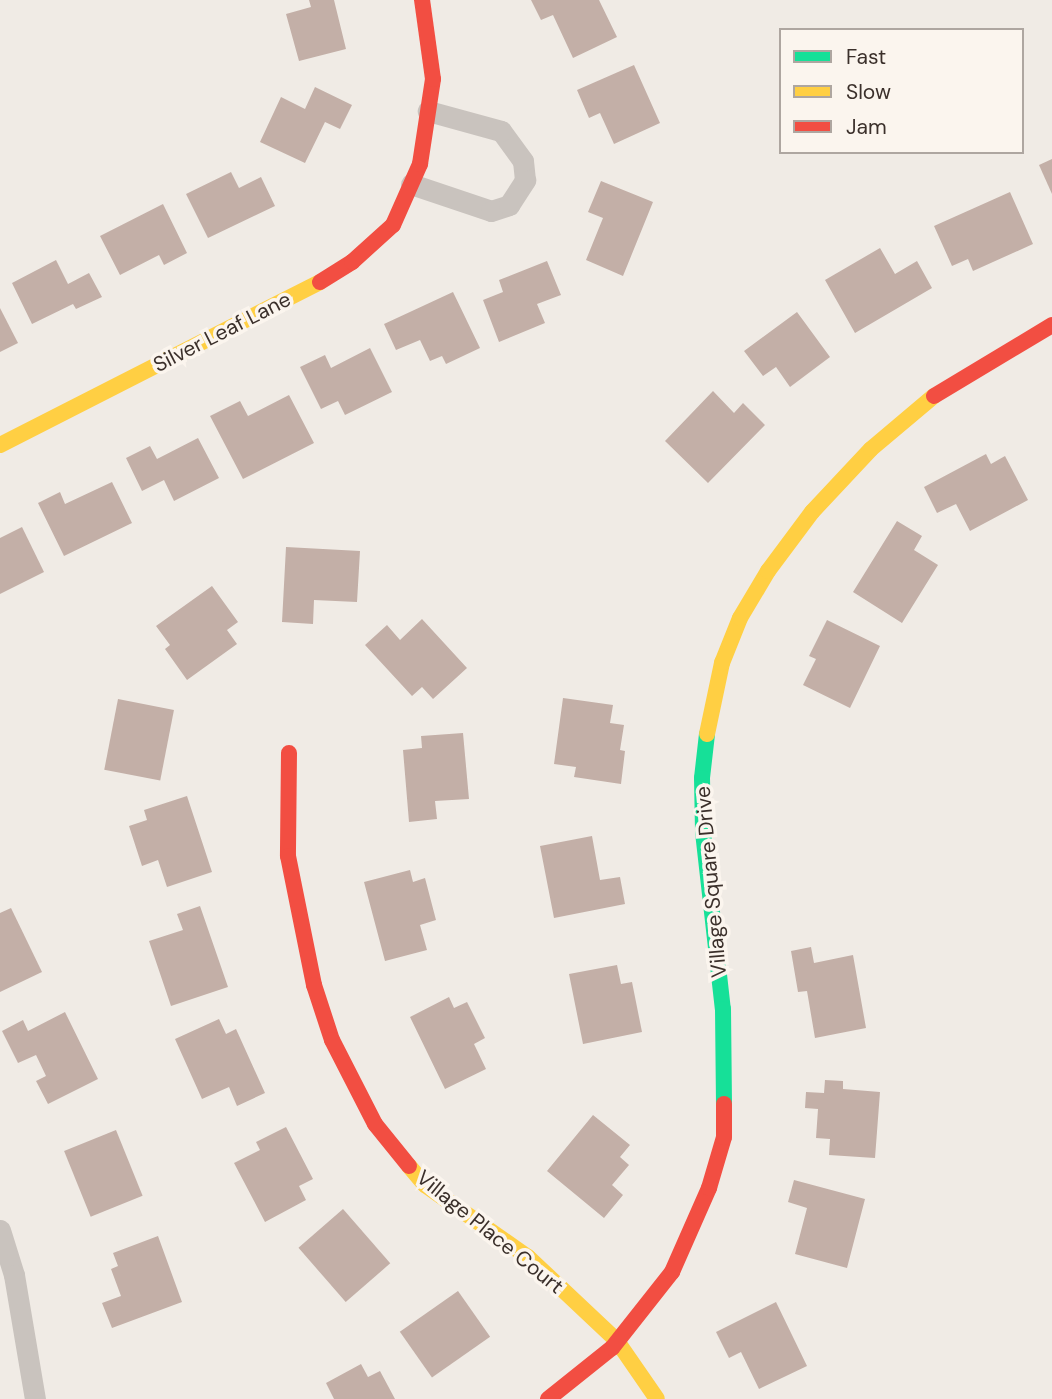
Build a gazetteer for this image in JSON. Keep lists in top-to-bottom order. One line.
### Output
{"streets":{"street":["Silver Leaf Lane","Village Square Drive","Village Place Court"]},"crossings":[["Village Square Drive","Village Place Court"]],"legend":["Fast","Slow","Jam"]}
